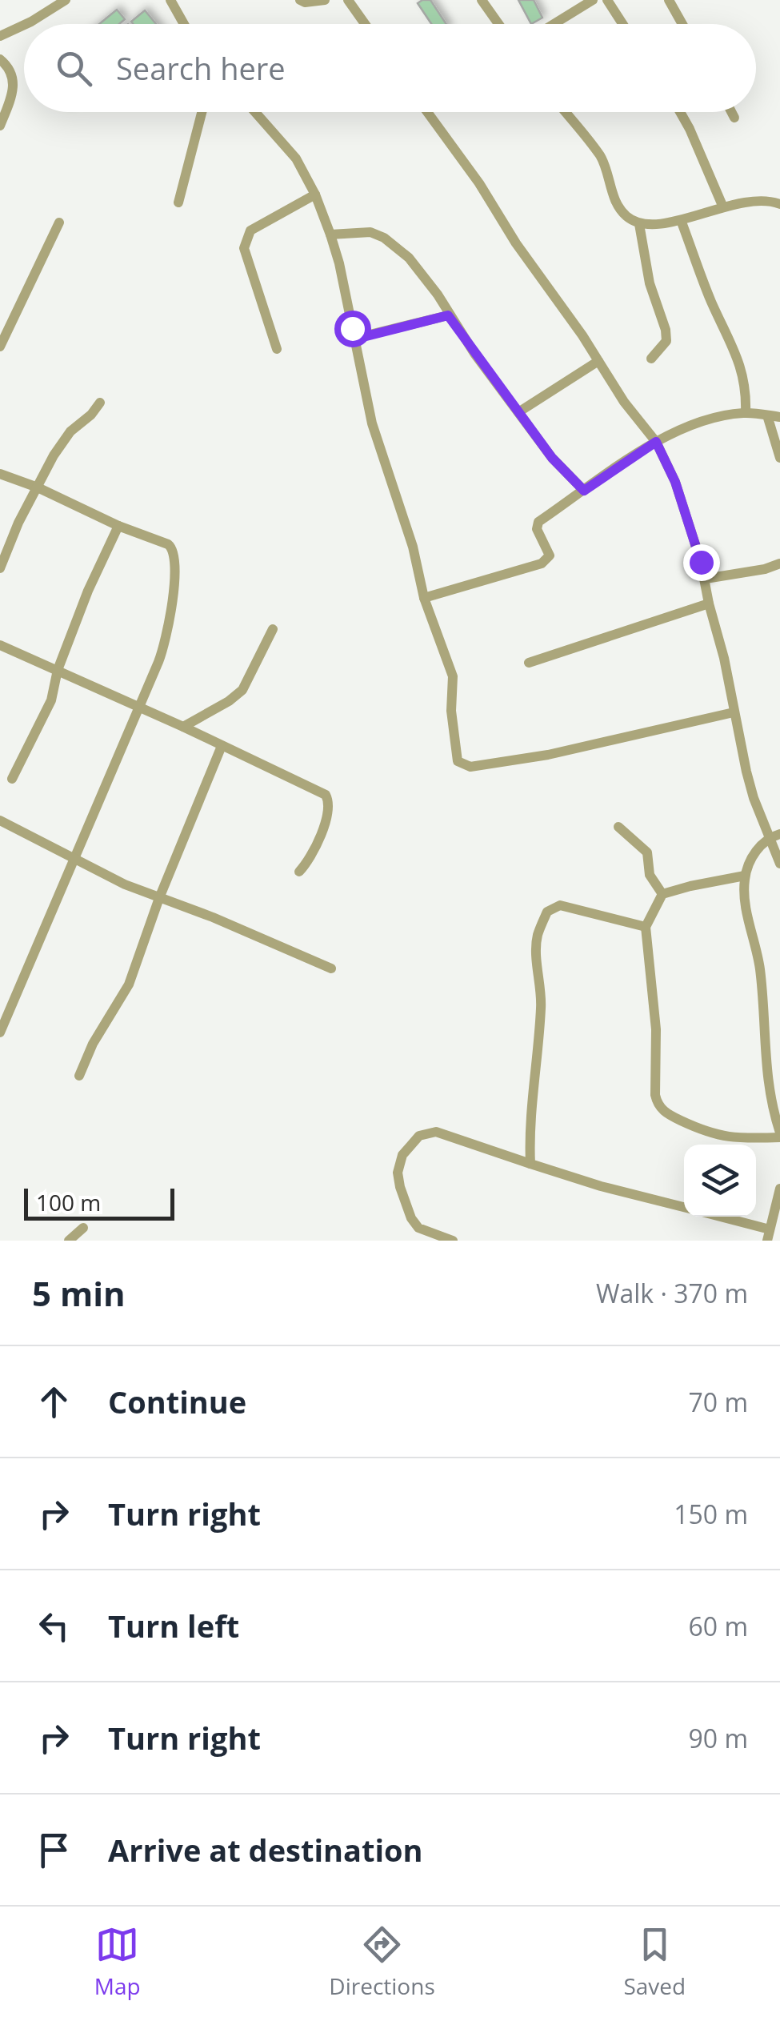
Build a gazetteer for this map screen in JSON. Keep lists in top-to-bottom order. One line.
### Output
{"scale_bar":"100 m","page":{"search":"Search here","scale":"100 m","heading":["5 min","Walk · 370 m"],"list":[["Continue","70 m"],["Turn right","150 m"],["Turn left","60 m"],["Turn right","90 m"],"Arrive at destination"],"nav":["Map","Directions","Saved"]}}
